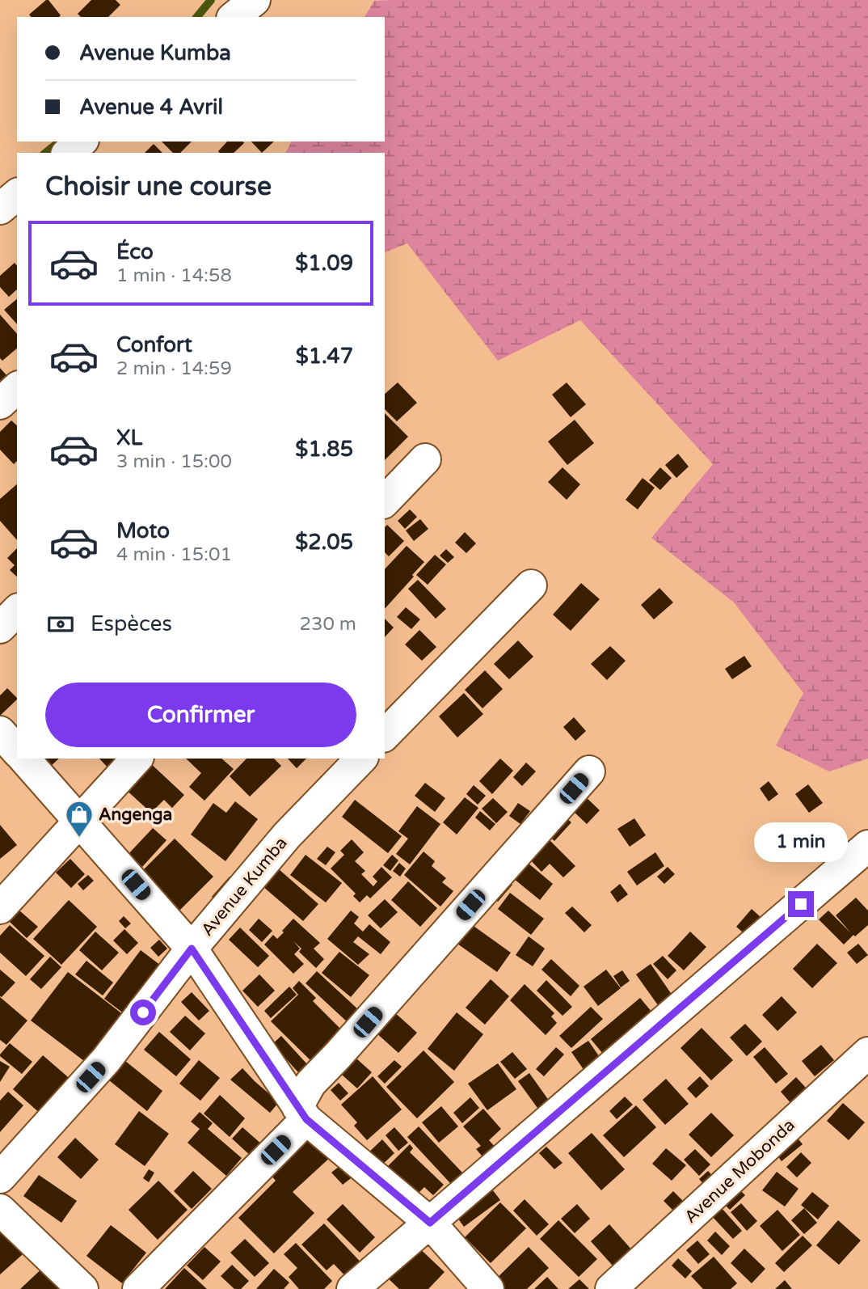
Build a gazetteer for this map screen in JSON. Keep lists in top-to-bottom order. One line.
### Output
{"streets":{"street":["Avenue Kumba","Avenue Mobonda"]},"places":{"shop":["Angenga"]},"page":{"banner":["Avenue Kumba","Avenue 4 Avril"],"heading":"Choisir une course","list":[{"name":"Éco","note":"1 min · 14:58","value":"$1.09"},{"name":"Confort","note":"2 min · 14:59","value":"$1.47"},{"name":"XL","note":"3 min · 15:00","value":"$1.85"},{"name":"Moto","note":"4 min · 15:01","value":"$2.05"}],"pay":["Espèces","230 m"],"buttons":"Confirmer","bubble":"1 min"}}
